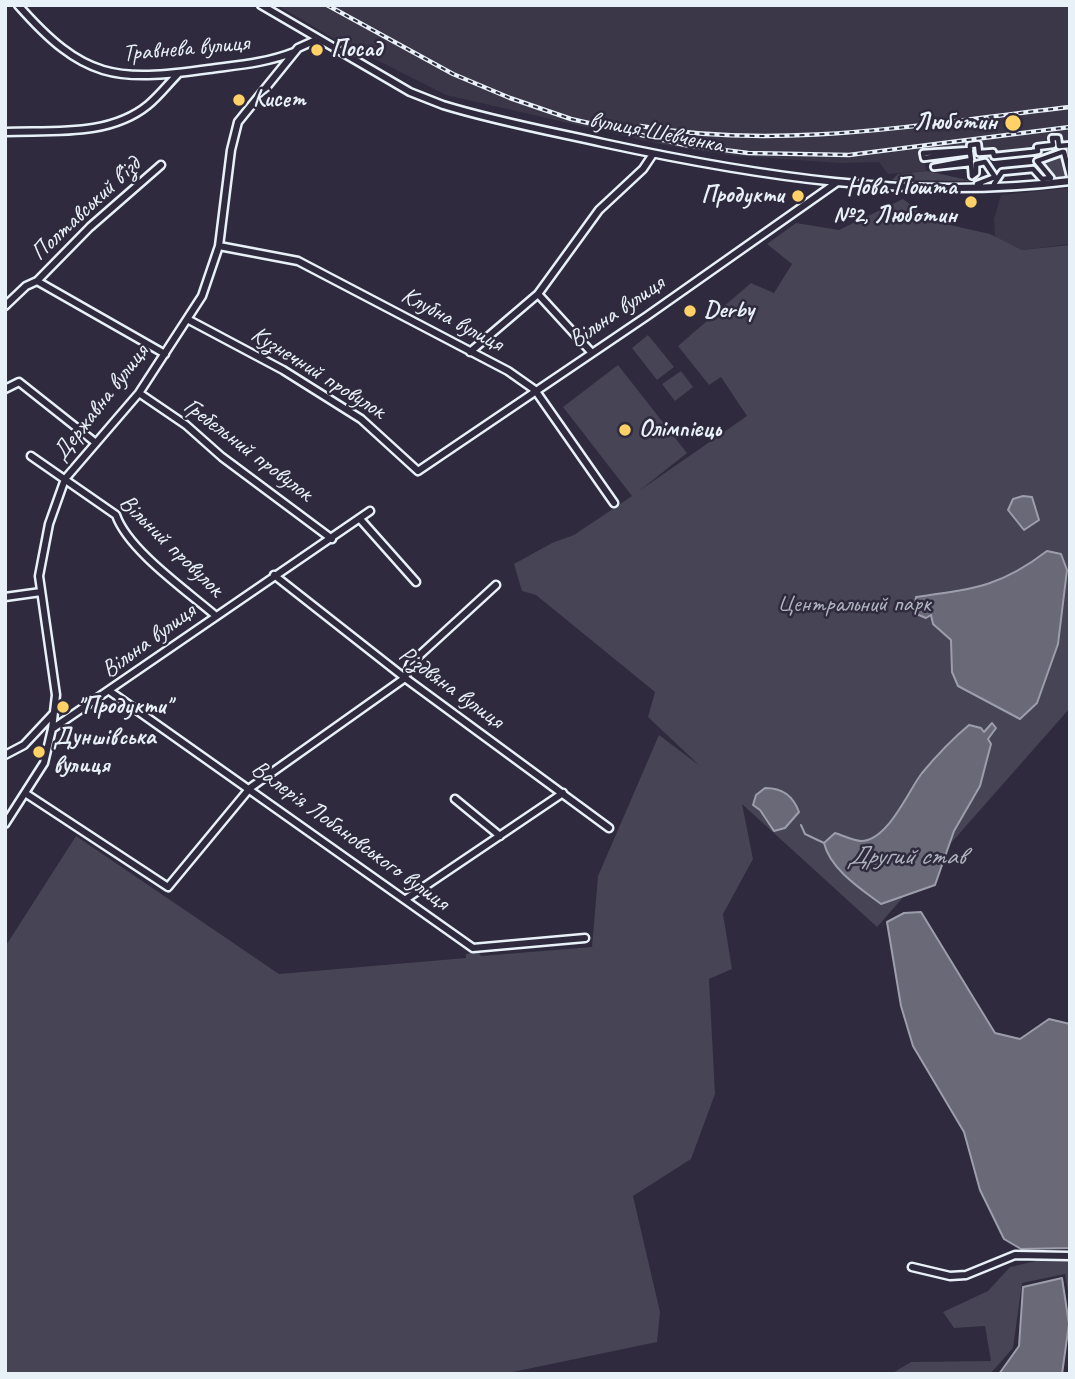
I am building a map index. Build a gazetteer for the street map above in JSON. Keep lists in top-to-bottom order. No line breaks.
{"streets":{"street":["Травнева вулиця","вулиця Шевченка","Полтавський в’їзд","Вільна вулиця","Клубна вулиця","Кузнечний провулок","Державна вулиця","Гребельний провулок","Вільний провулок","Різдвяна вулиця","Валерія Лобановського вулиця"]},"crossings":[["Травнева вулиця","Державна вулиця"],["вулиця Шевченка","Вільна вулиця"],["вулиця Шевченка","Державна вулиця"],["Вільна вулиця","Клубна вулиця"],["Вільна вулиця","Кузнечний провулок"],["Вільна вулиця","Державна вулиця"],["Вільна вулиця","Гребельний провулок"],["Вільна вулиця","Вільний провулок"],["Вільна вулиця","Різдвяна вулиця"],["Вільна вулиця","Валерія Лобановського вулиця"],["Клубна вулиця","Державна вулиця"],["Кузнечний провулок","Державна вулиця"],["Державна вулиця","Гребельний провулок"],["Державна вулиця","Вільний провулок"]],"water":["Другий став"],"parks":["Центральний парк"],"places":["Посад","Кисет","Люботин","Продукти","Нова Пошта №2, Люботин","Derby","Олімпієць","\"Продукти\"","Дуншівська вулиця"]}
